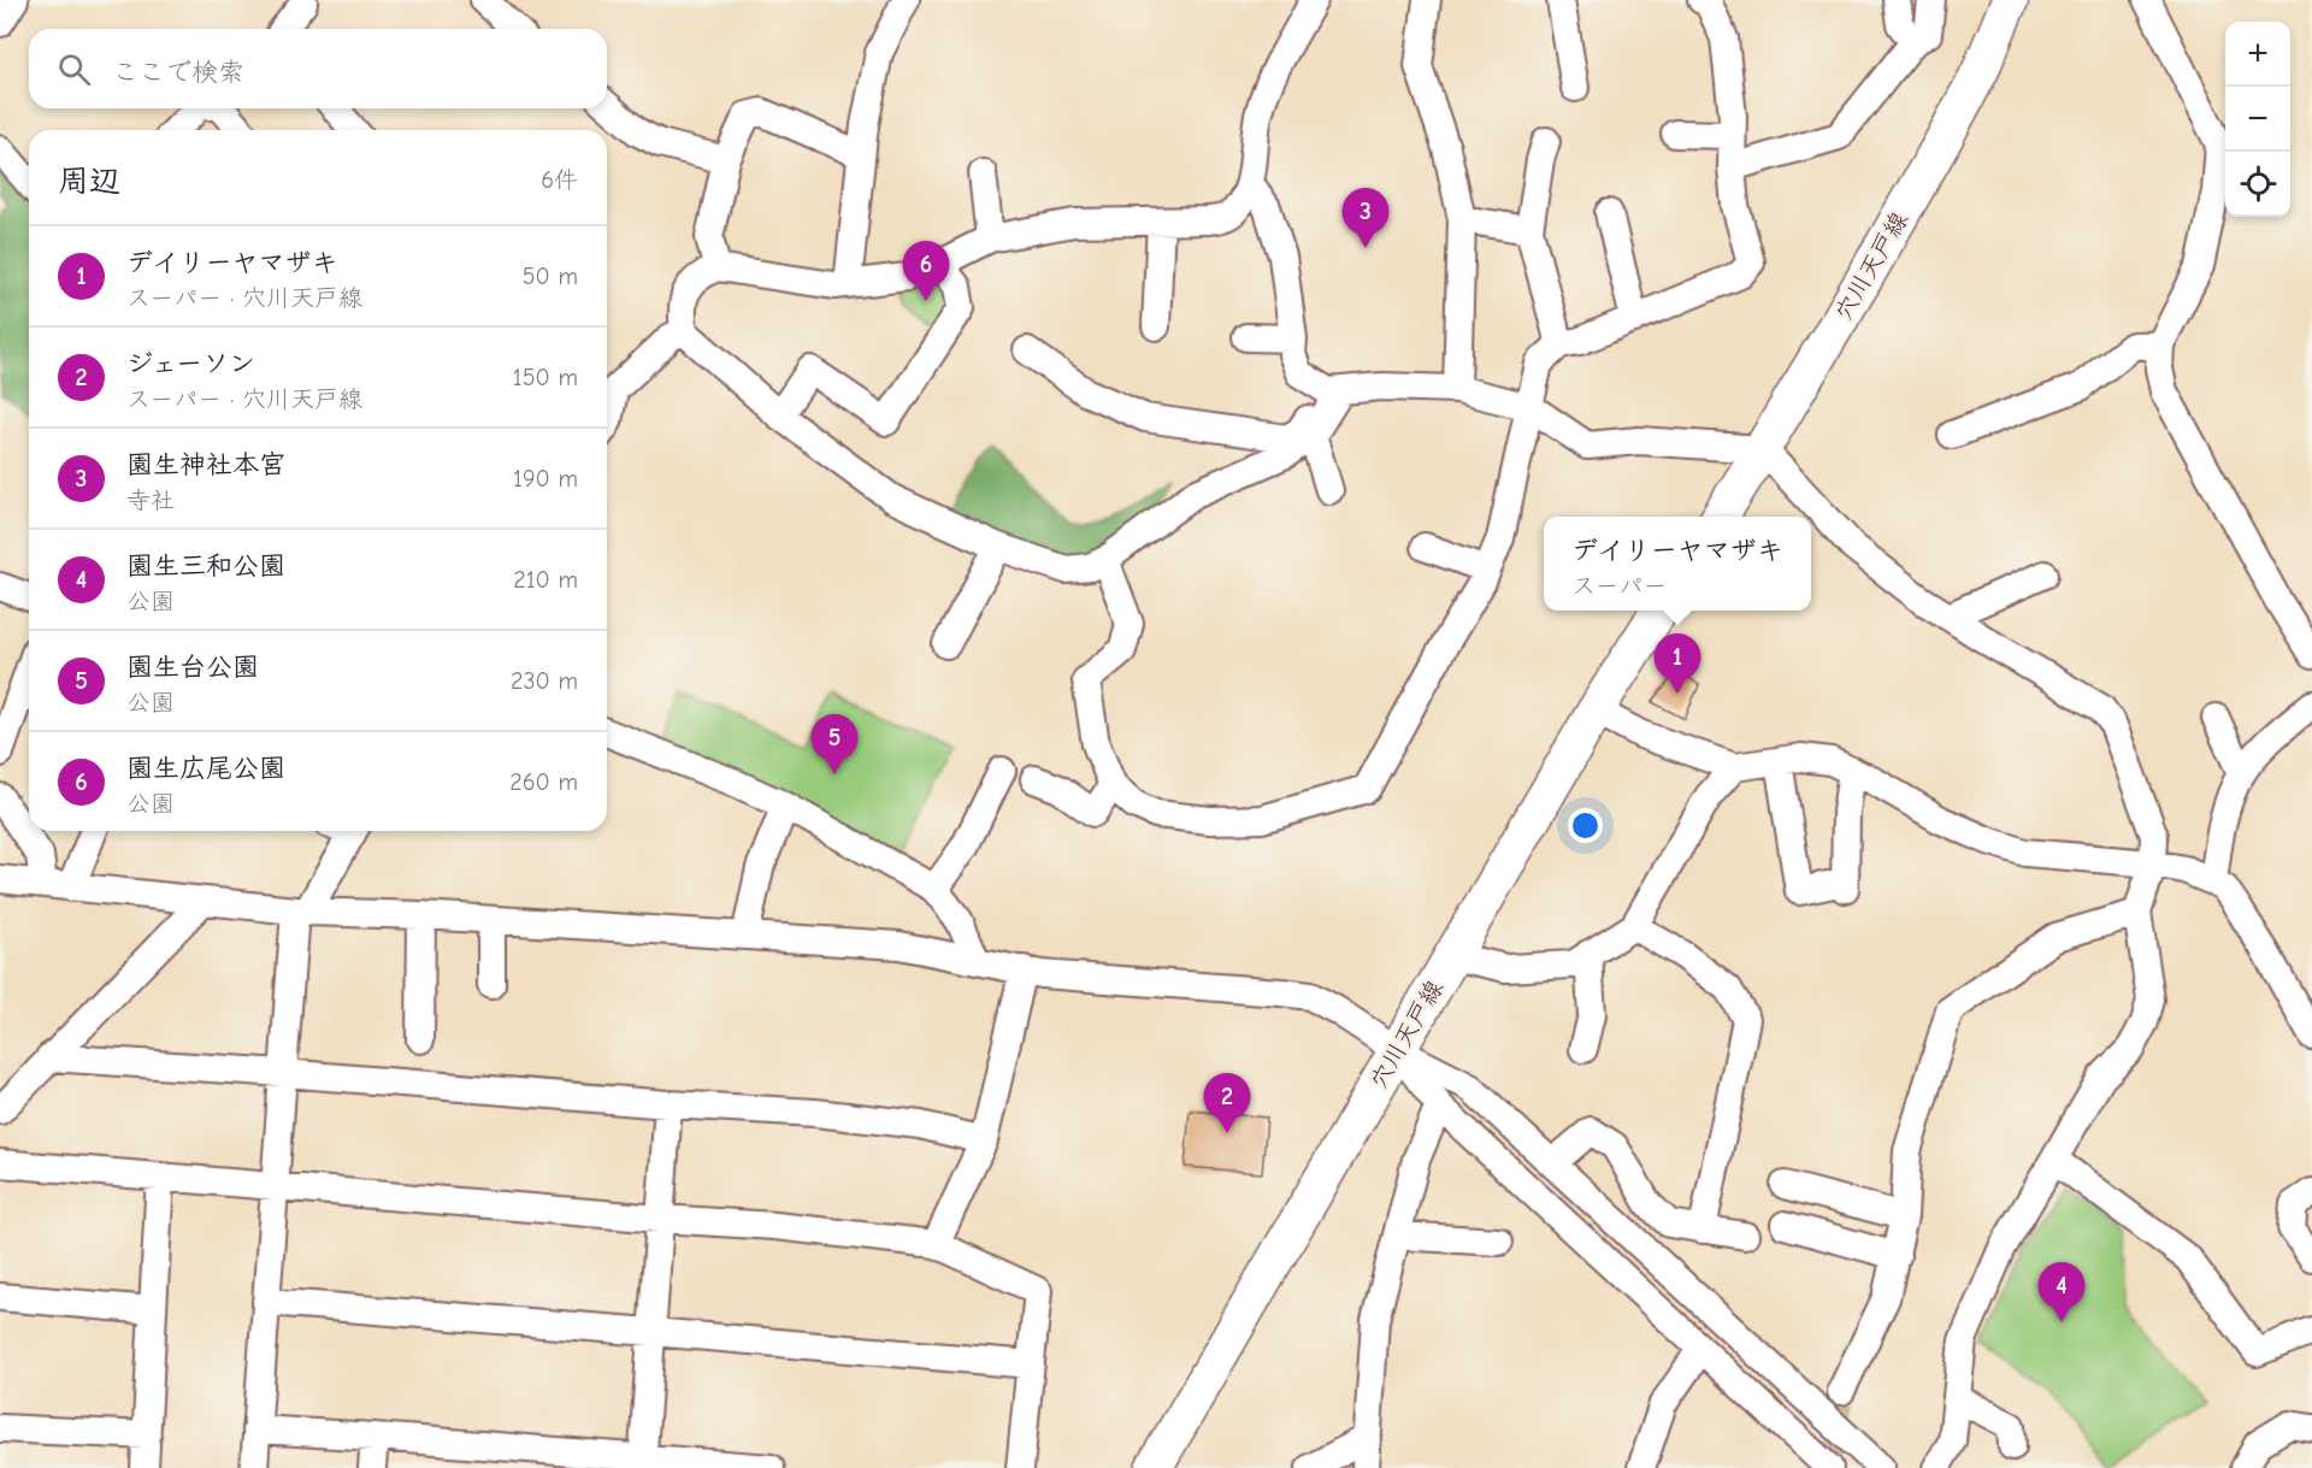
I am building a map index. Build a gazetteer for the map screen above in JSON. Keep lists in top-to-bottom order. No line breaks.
{"streets":{"main road":["穴川天戸線"]},"page":{"map_buttons":["+","−"],"search":"ここで検索","heading":["周辺","6件"],"pins":["3","6","1","5","2","4"],"list":[{"mark":"1","name":"デイリーヤマザキ","note":"スーパー · 穴川天戸線","value":"50 m"},{"mark":"2","name":"ジェーソン","note":"スーパー · 穴川天戸線","value":"150 m"},{"mark":"3","name":"園生神社本宮","note":"寺社","value":"190 m"},{"mark":"4","name":"園生三和公園","note":"公園","value":"210 m"},{"mark":"5","name":"園生台公園","note":"公園","value":"230 m"},{"mark":"6","name":"園生広尾公園","note":"公園","value":"260 m"}],"popup":["デイリーヤマザキ","スーパー"]}}
